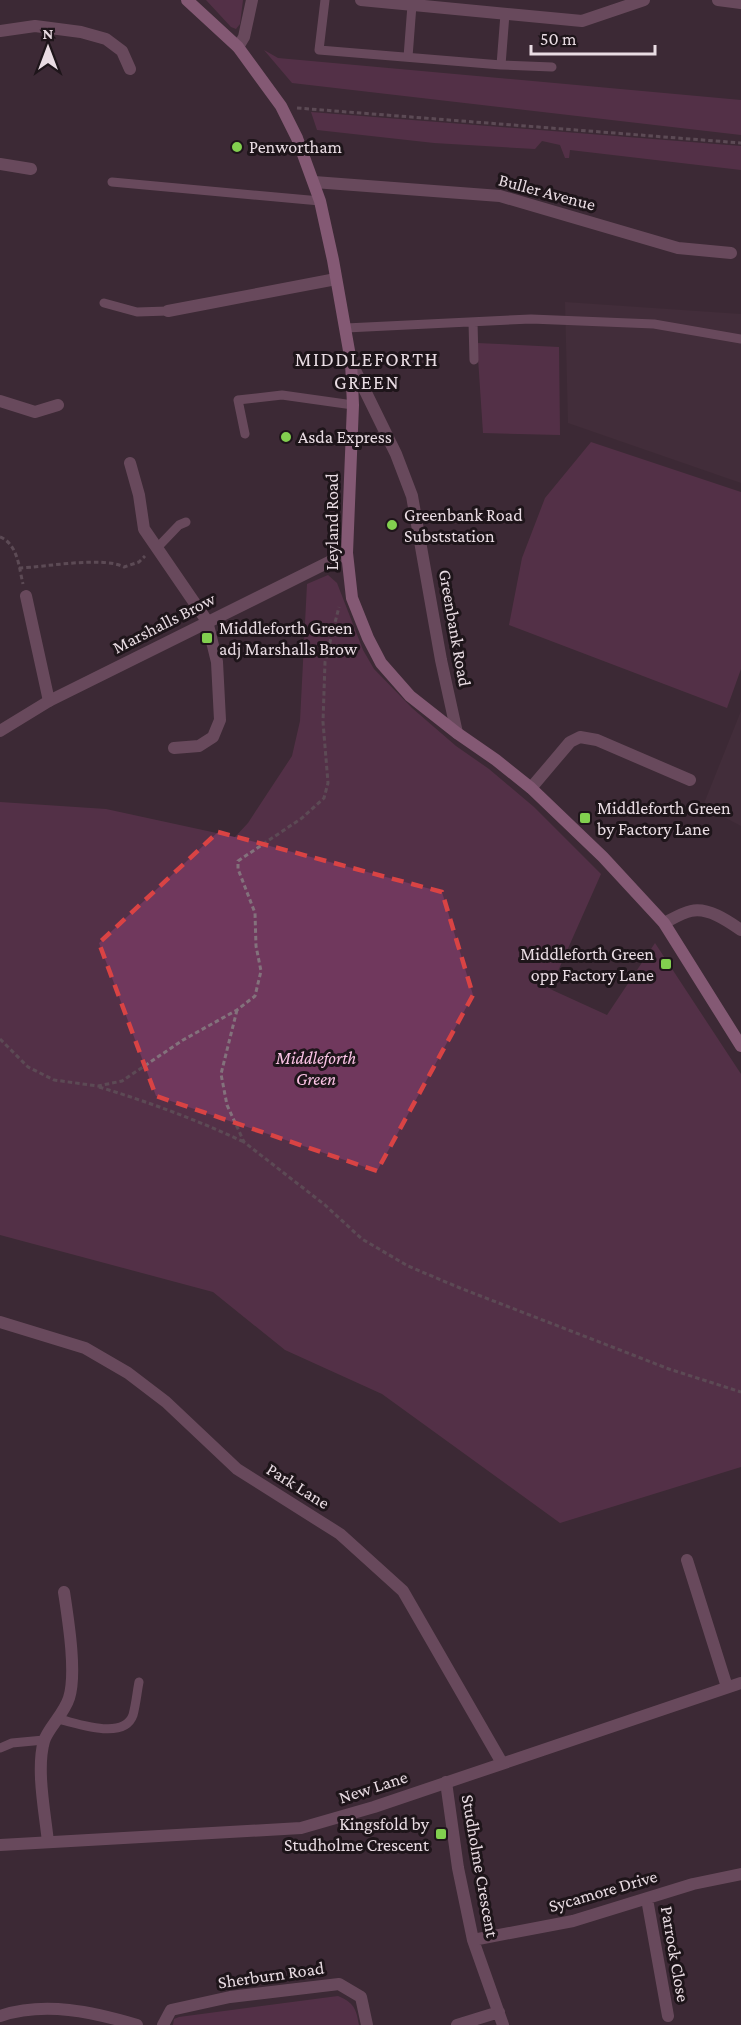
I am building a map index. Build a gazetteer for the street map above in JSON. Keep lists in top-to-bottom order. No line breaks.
{"streets":{"main road":["Leyland Road"],"street":["Buller Avenue","Marshalls Brow","Greenbank Road","Park Lane","New Lane","Studholme Crescent","Sycamore Drive","Parrock Close","Sherburn Road"]},"crossings":[["Buller Avenue","Leyland Road"],["Leyland Road","Marshalls Brow"],["Leyland Road","Greenbank Road"],["Park Lane","New Lane"],["New Lane","Studholme Crescent"],["Studholme Crescent","Sycamore Drive"],["Sycamore Drive","Parrock Close"]],"districts":["MIDDLEFORTH GREEN"],"parks":["Middleforth Green"],"places":{"other":["Penwortham","Asda Express","Greenbank Road Subststation"],"transit":["Middleforth Green adj Marshalls Brow","Middleforth Green by Factory Lane","Middleforth Green opp Factory Lane","Kingsfold by Studholme Crescent"]},"scale_bar":"50 m","north":"top"}
